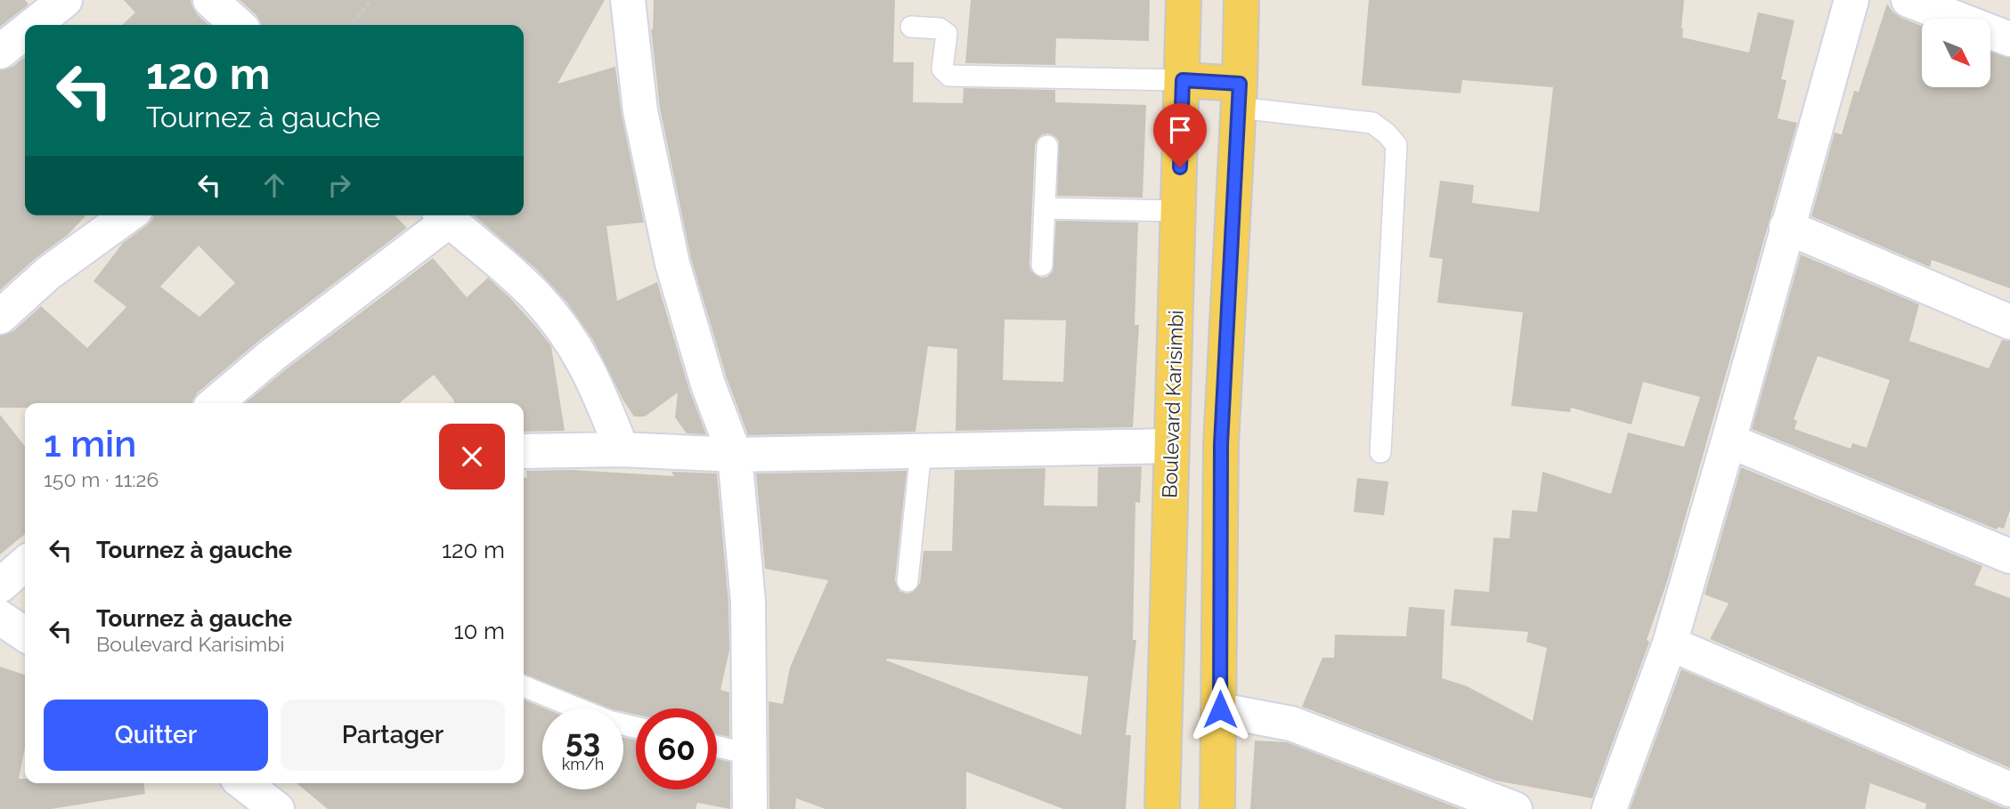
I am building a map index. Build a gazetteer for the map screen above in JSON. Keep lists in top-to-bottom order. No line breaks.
{"streets":{"main road":["Boulevard Karisimbi"]},"north":"bottom right","page":{"turn":["120 m","Tournez à gauche"],"heading":["1 min","150 m · 11:26"],"list":[{"name":"Tournez à gauche","value":"120 m"},{"name":"Tournez à gauche","note":"Boulevard Karisimbi","value":"10 m"}],"buttons":["Quitter","Partager"],"speed":"53 km/h","limit":"60"}}
